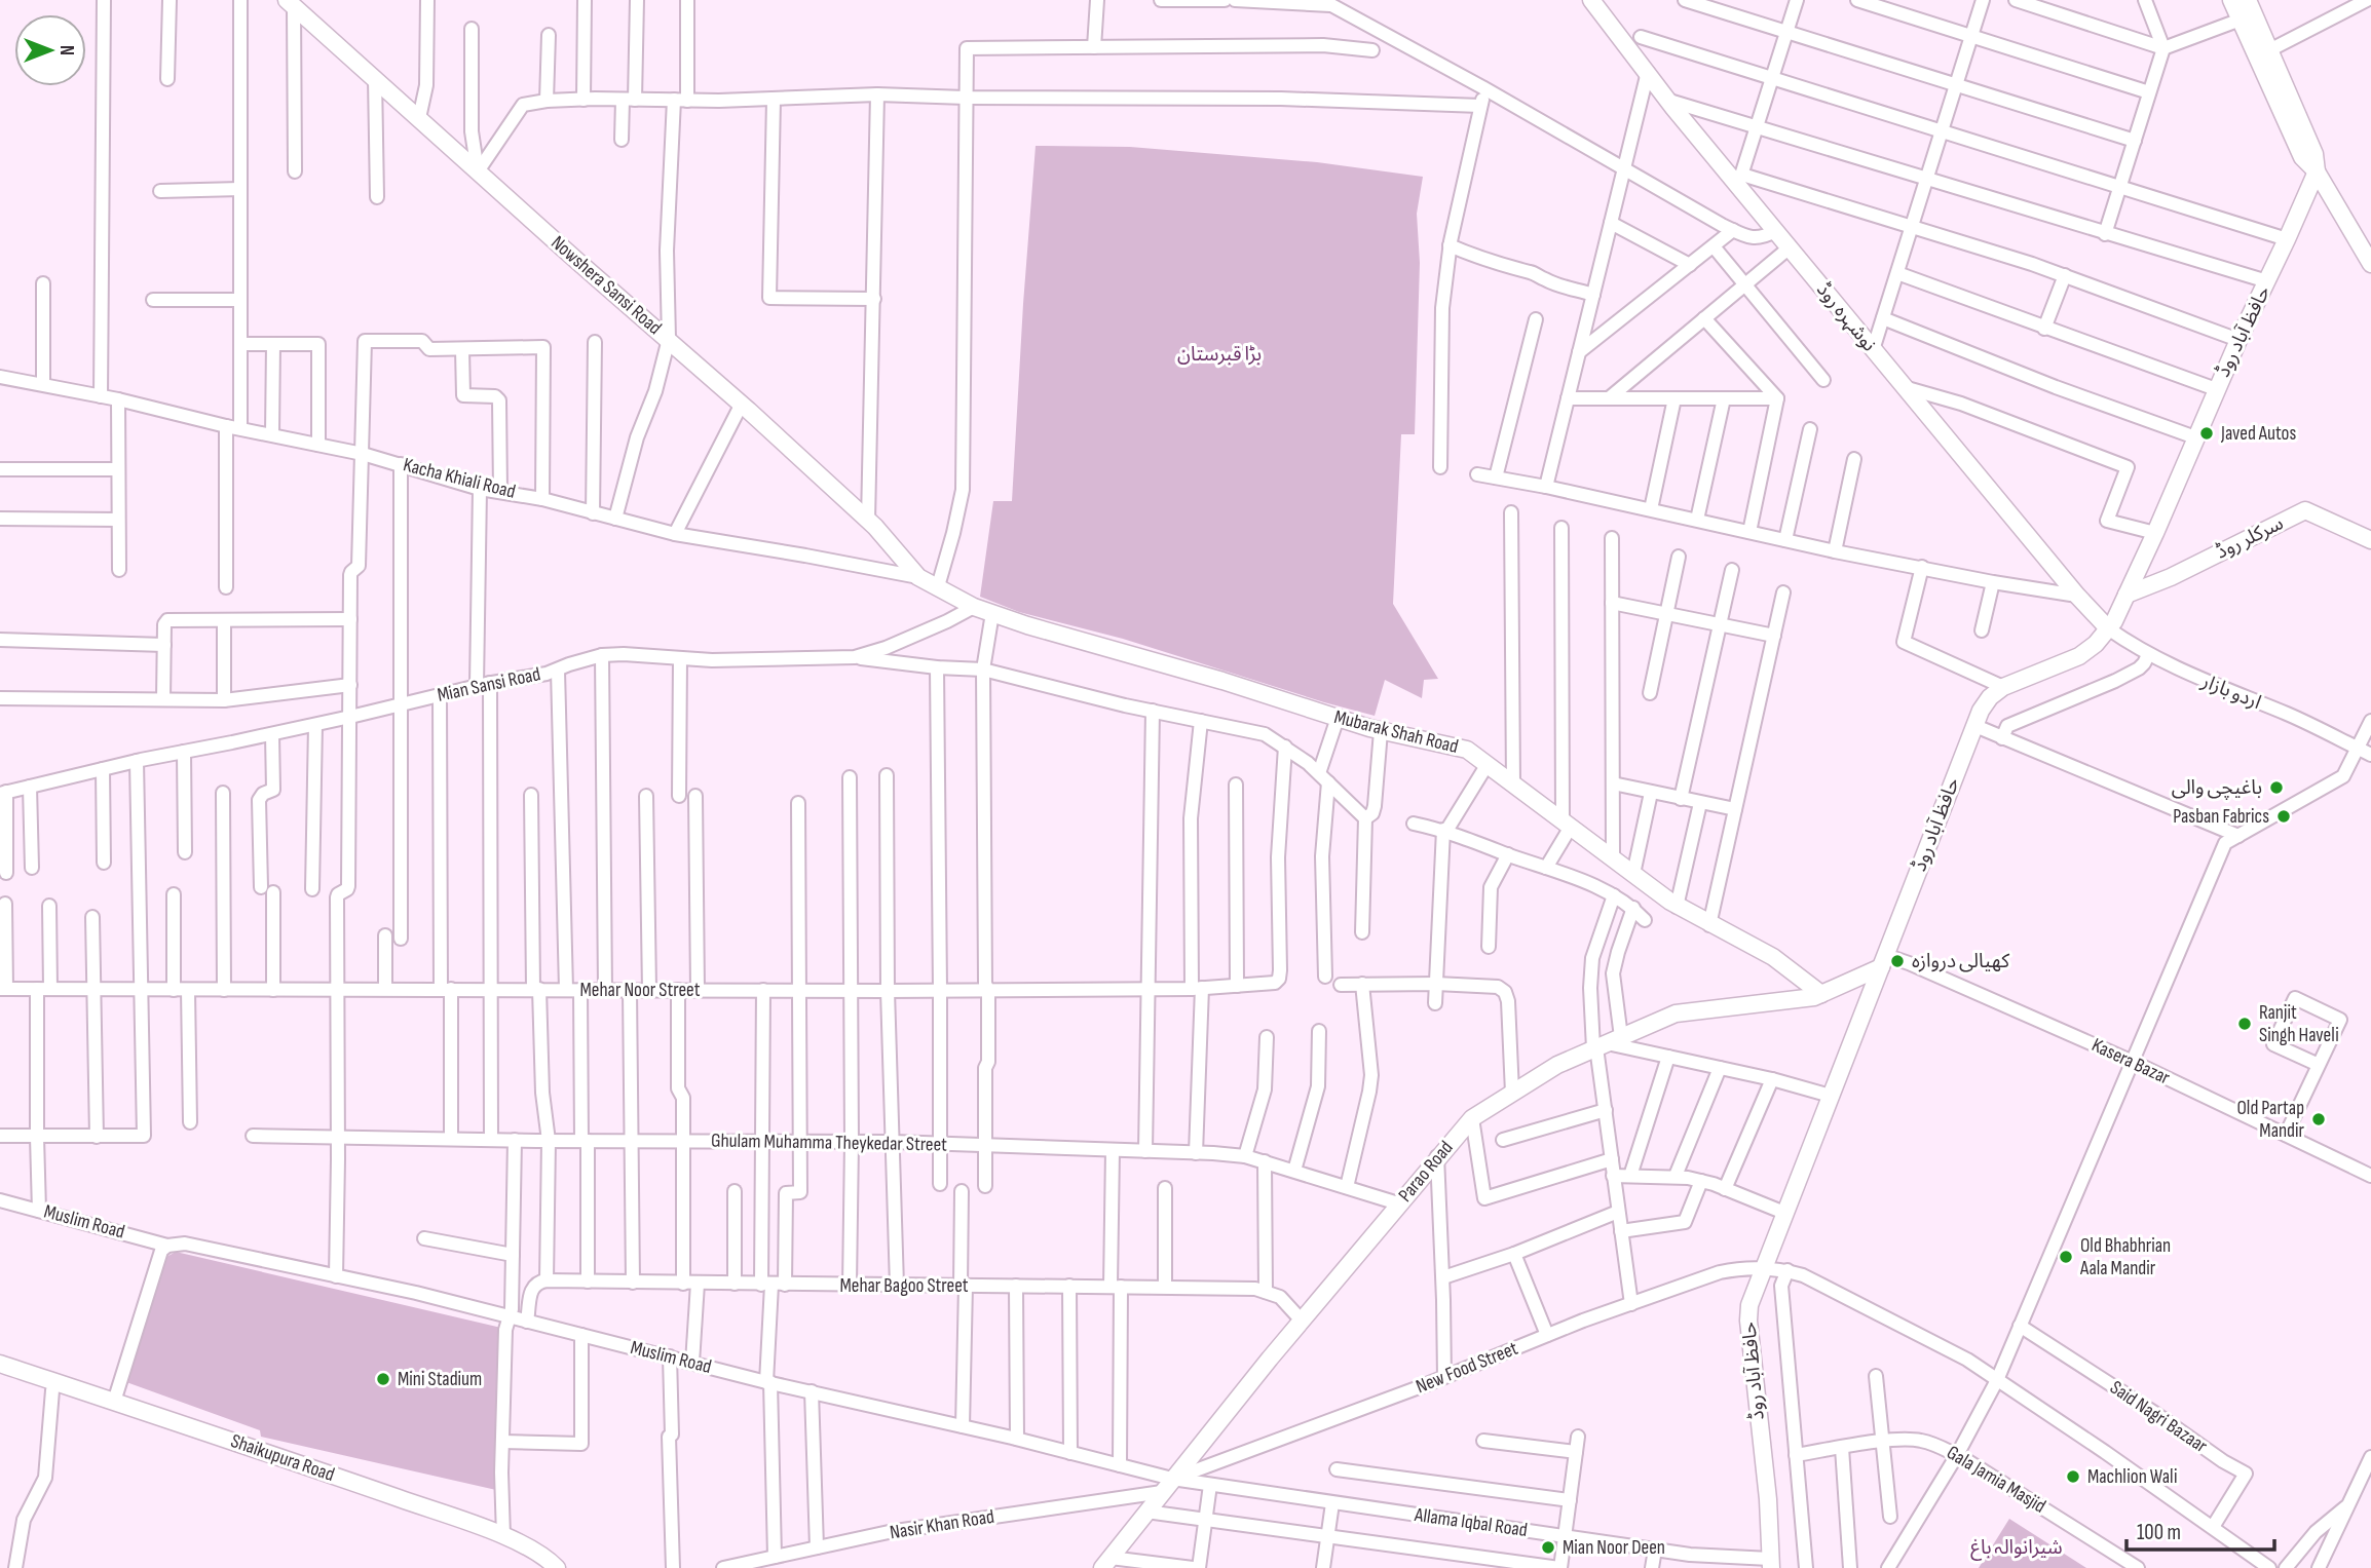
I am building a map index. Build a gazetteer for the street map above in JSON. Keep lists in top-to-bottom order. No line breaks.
{"streets":{"main road":["Nowshera Sansi Road","نوشہرہ روڈ","حافظ آباد روڈ","سرکلر روڈ","Mubarak Shah Road","Parao Road","Shaikupura Road"],"street":["Kacha Khiali Road","Mian Sansi Road","اردو بازار","Mehar Noor Street","Kasera Bazar","Ghulam Muhamma Theykedar Street","Muslim Road","Mehar Bagoo Street","New Food Street","Said Nagri Bazaar","Gala Jamia Masjid","Allama Iqbal Road","Nasir Khan Road"]},"crossings":[["Nowshera Sansi Road","Kacha Khiali Road"],["Nowshera Sansi Road","Mubarak Shah Road"],["نوشہرہ روڈ","حافظ آباد روڈ"],["نوشہرہ روڈ","اردو بازار"],["حافظ آباد روڈ","سرکلر روڈ"],["حافظ آباد روڈ","اردو بازار"],["حافظ آباد روڈ","Kasera Bazar"],["حافظ آباد روڈ","Parao Road"],["حافظ آباد روڈ","New Food Street"],["حافظ آباد روڈ","Allama Iqbal Road"],["Kacha Khiali Road","Mubarak Shah Road"],["Mian Sansi Road","Mubarak Shah Road"],["Mubarak Shah Road","Parao Road"],["Kasera Bazar","Parao Road"],["Ghulam Muhamma Theykedar Street","Parao Road"],["Parao Road","Muslim Road"],["Parao Road","Mehar Bagoo Street"],["Parao Road","New Food Street"],["Parao Road","Allama Iqbal Road"],["Parao Road","Nasir Khan Road"],["Muslim Road","New Food Street"],["Muslim Road","Allama Iqbal Road"],["Muslim Road","Nasir Khan Road"],["New Food Street","Said Nagri Bazaar"],["New Food Street","Allama Iqbal Road"],["New Food Street","Nasir Khan Road"],["Allama Iqbal Road","Nasir Khan Road"]],"parks":["بڑا قبرستان","شیرانوالہ باغ"],"places":["Javed Autos","باغیچی والی","Pasban Fabrics","کھیالی دروازہ","Ranjit Singh Haveli","Old Partap Mandir","Old Bhabhrian Aala Mandir","Mini Stadium","Machlion Wali","Mian Noor Deen"],"scale_bar":"100 m","north":"right"}
